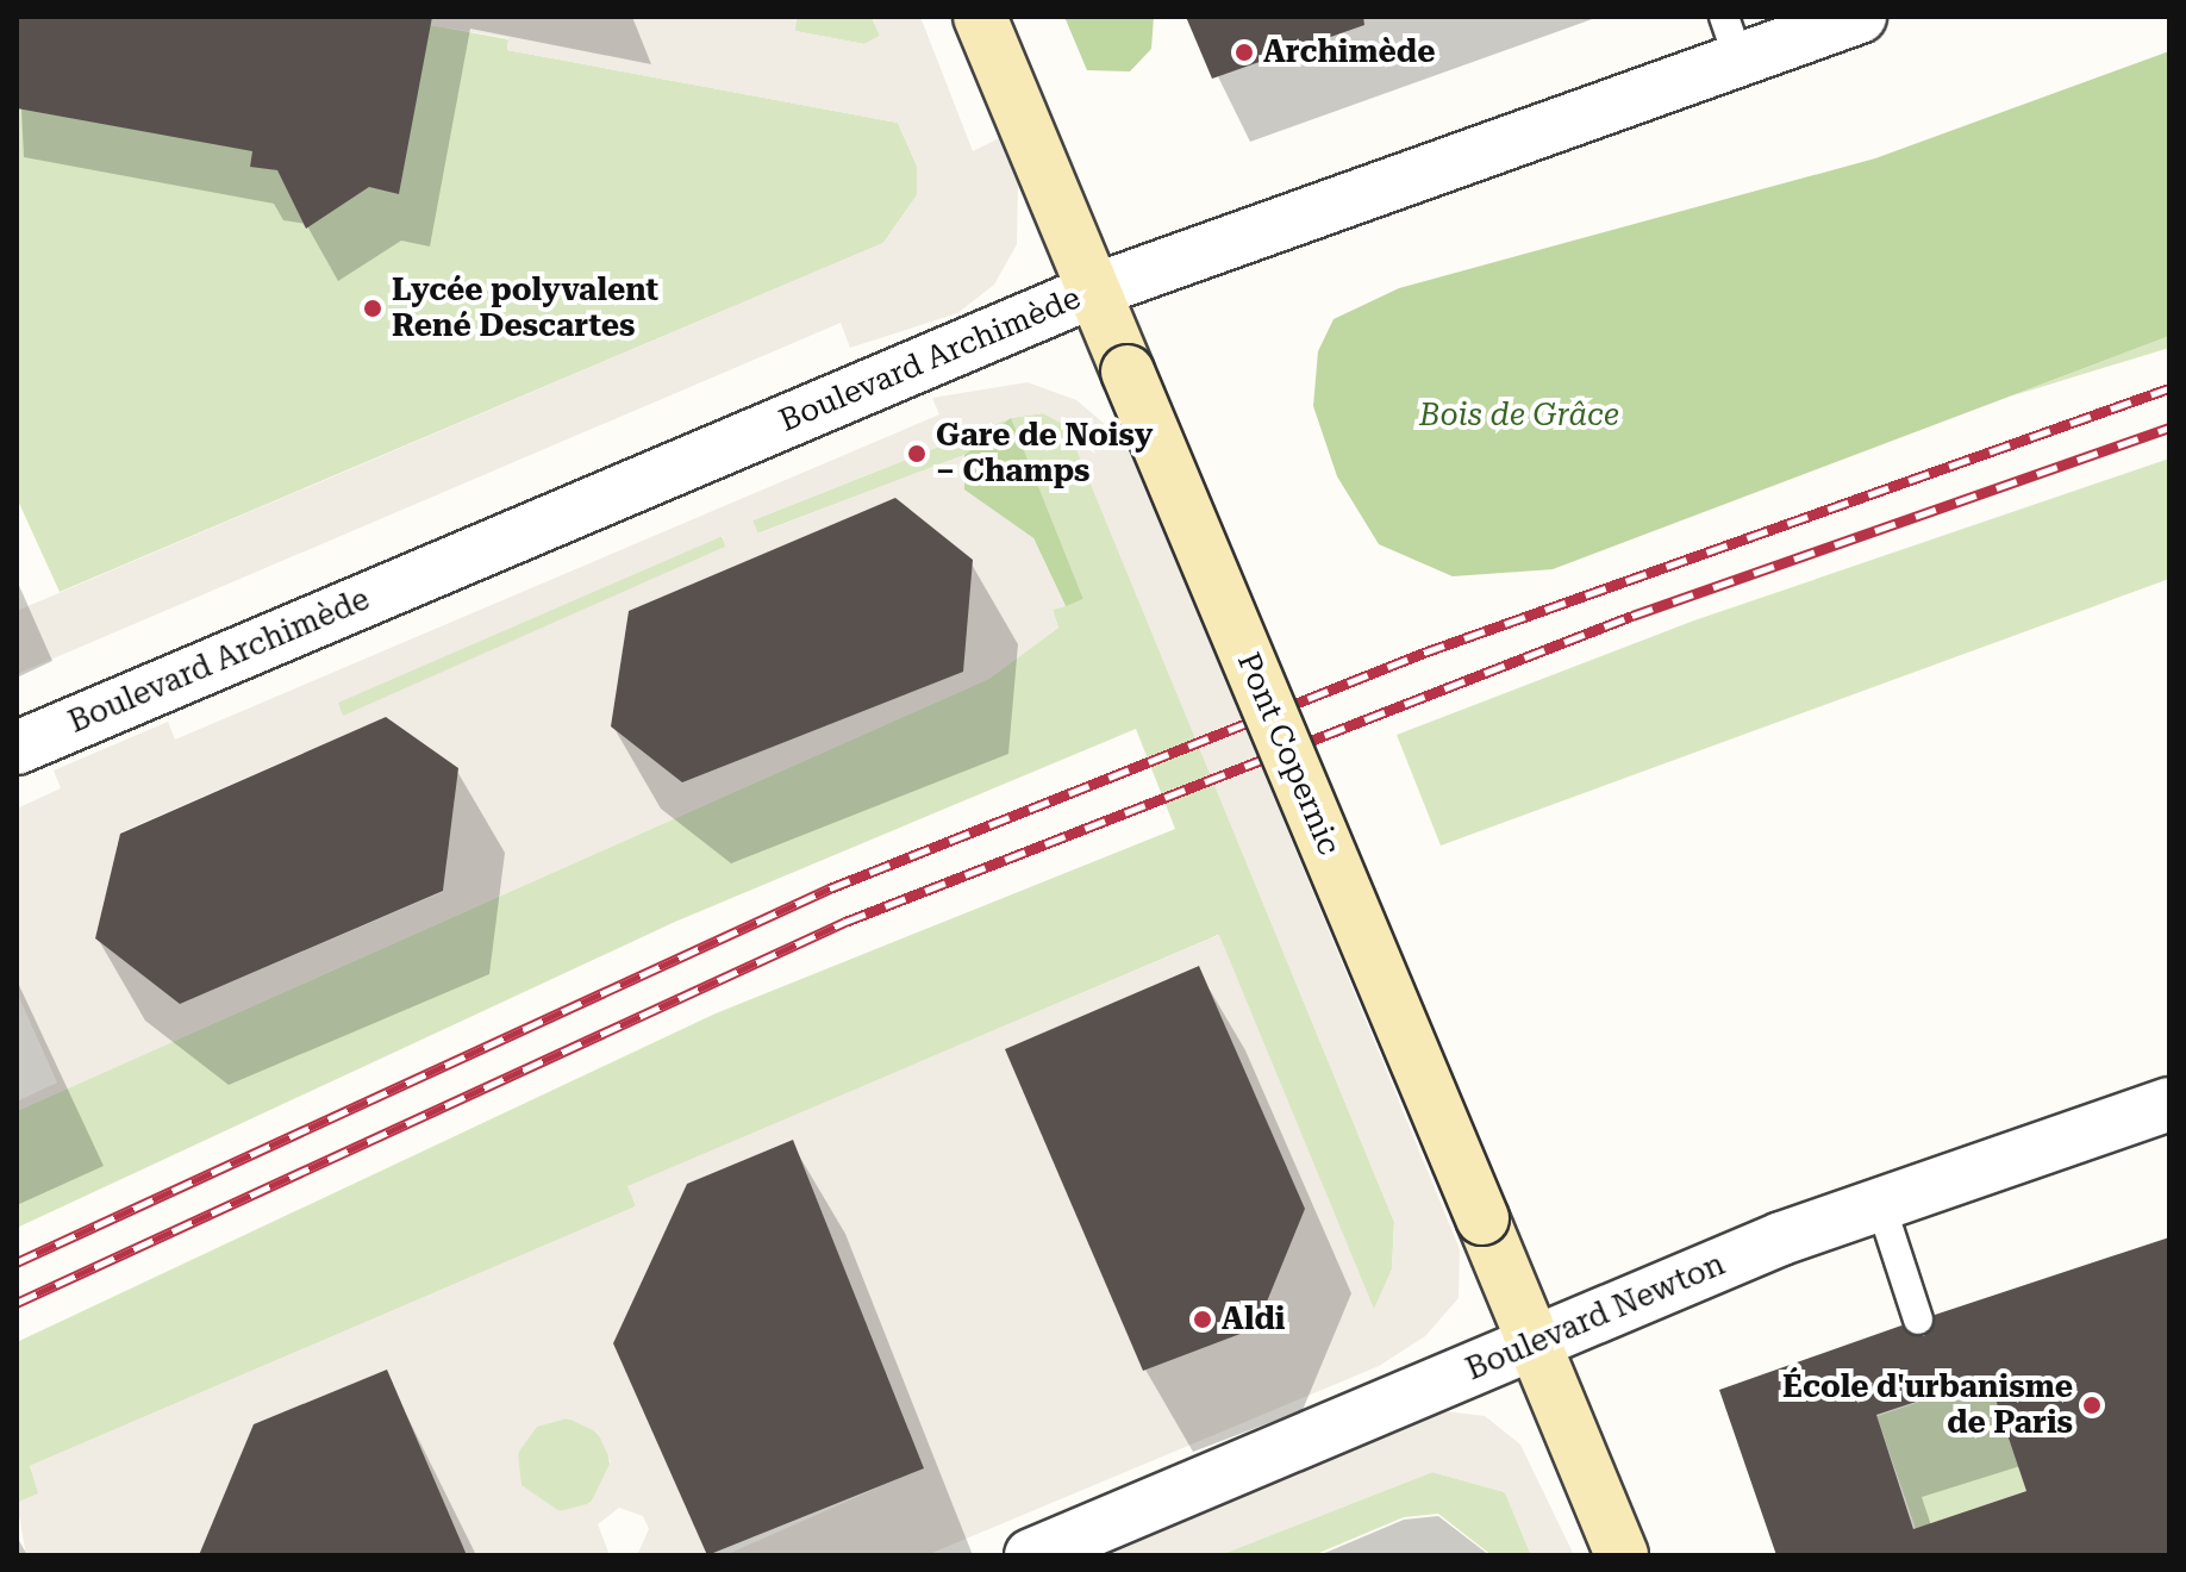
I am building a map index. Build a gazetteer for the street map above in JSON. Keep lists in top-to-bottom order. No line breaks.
{"streets":{"street":["Boulevard Archimède","Pont Copernic","Boulevard Newton"]},"crossings":[["Boulevard Archimède","Pont Copernic"],["Pont Copernic","Boulevard Newton"]],"parks":["Bois de Grâce"],"places":["Archimède","Lycée polyvalent René Descartes","Gare de Noisy – Champs","Aldi","École d'urbanisme de Paris"]}
